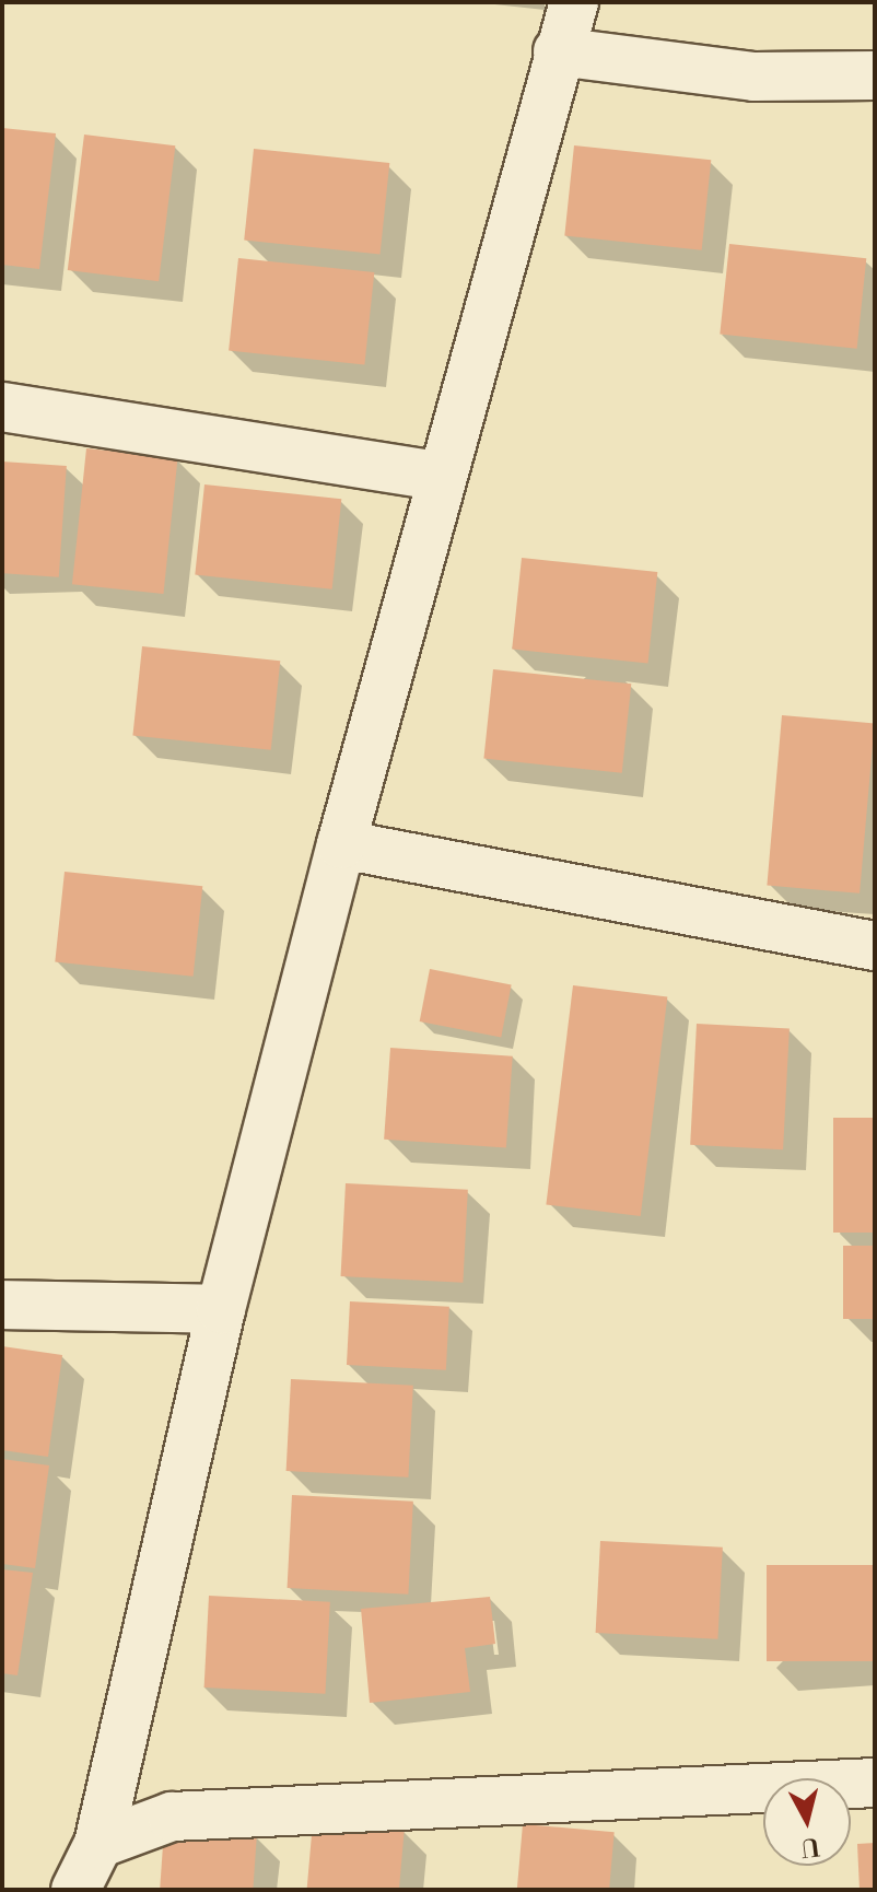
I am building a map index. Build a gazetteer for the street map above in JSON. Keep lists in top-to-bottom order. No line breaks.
{"north":"bottom"}
